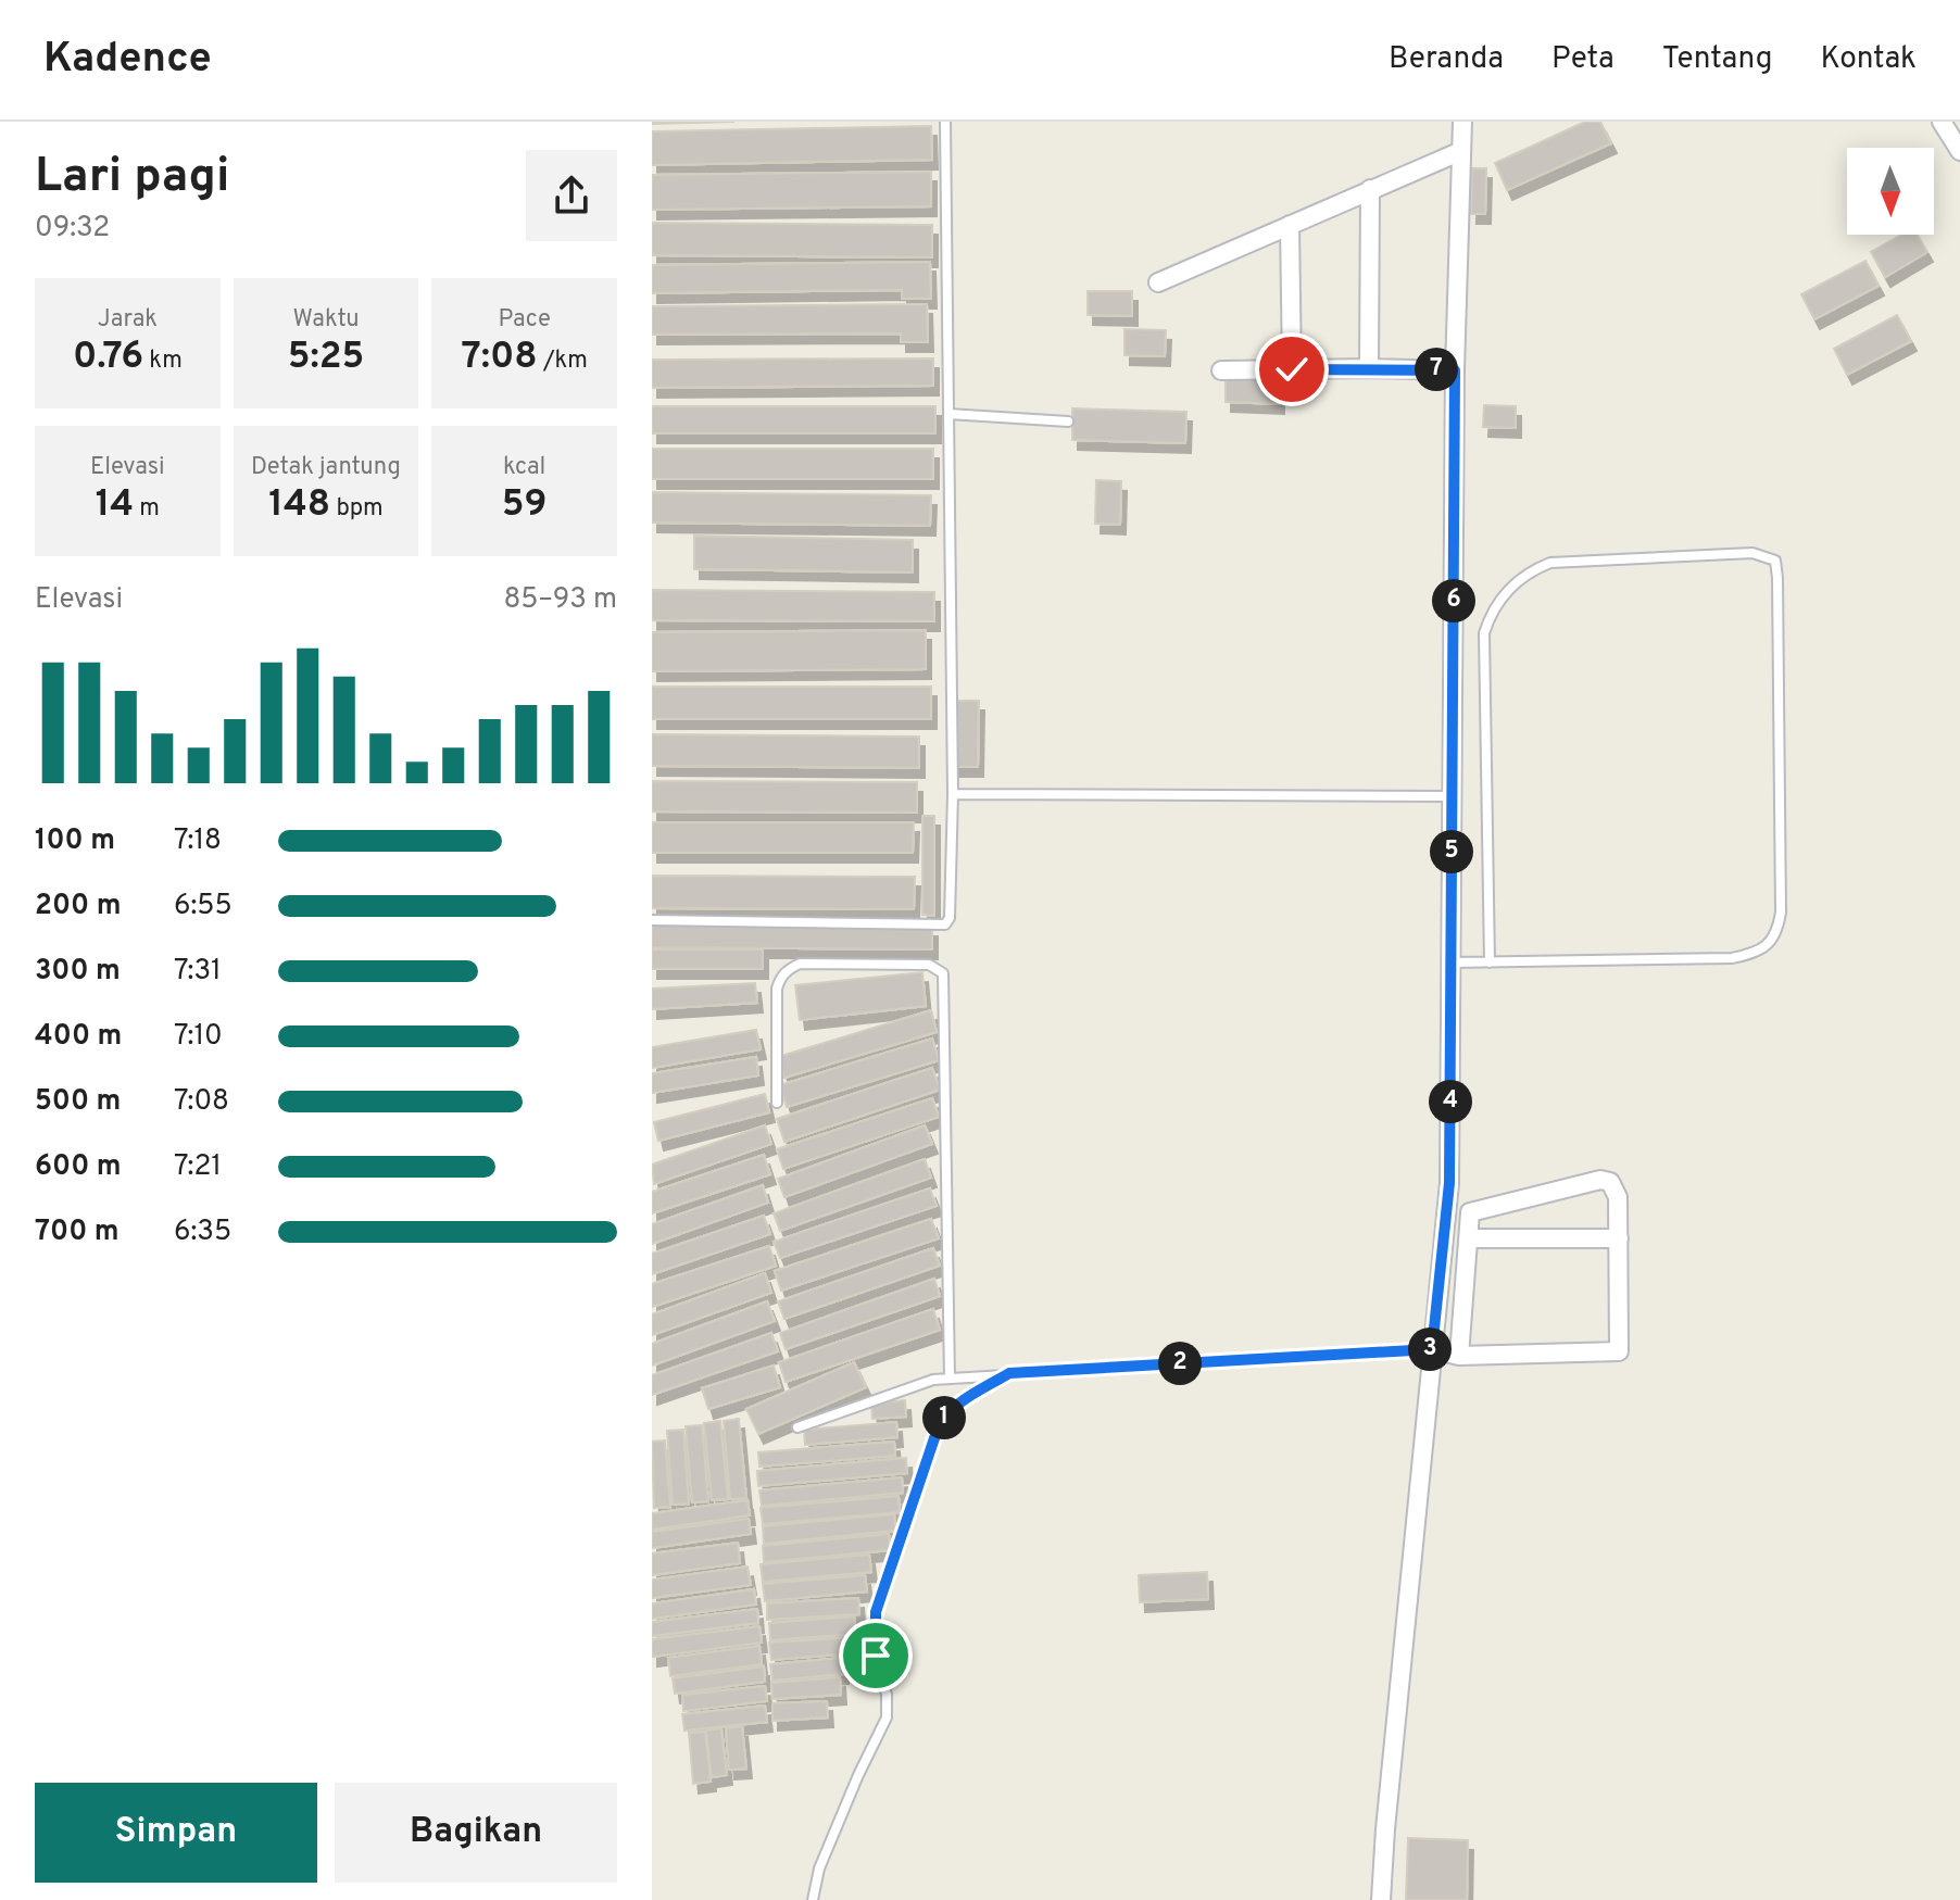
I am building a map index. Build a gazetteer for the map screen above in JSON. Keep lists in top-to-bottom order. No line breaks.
{"north":"bottom","page":{"header":"Kadence","nav":["Beranda","Peta","Tentang","Kontak"],"heading":["Lari pagi","09:32"],"stats":[["Jarak","0.76 km"],["Waktu","5:25"],["Pace","7:08 /km"],["Elevasi","14 m"],["Detak jantung","148 bpm"],["kcal","59"]],"pins":["7","6","5","4","3","2","1"],"chart":["Elevasi","85–93 m"],"list":[{"name":"100 m","note":"7:18"},{"name":"200 m","note":"6:55"},{"name":"300 m","note":"7:31"},{"name":"400 m","note":"7:10"},{"name":"500 m","note":"7:08"},{"name":"600 m","note":"7:21"},{"name":"700 m","note":"6:35"}],"buttons":["Simpan","Bagikan"]}}
